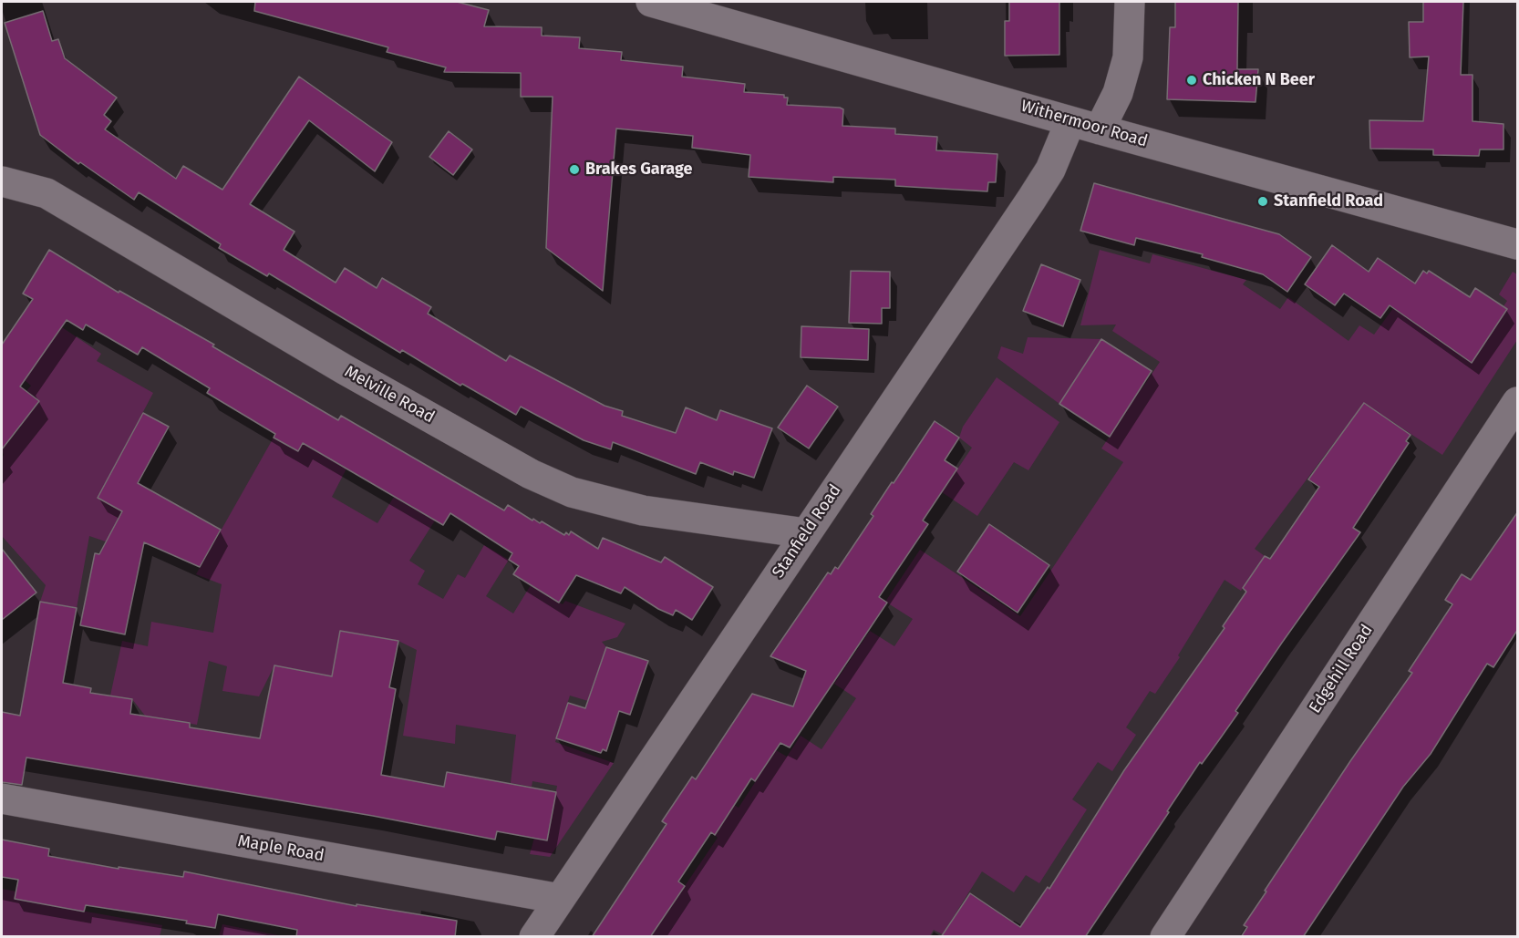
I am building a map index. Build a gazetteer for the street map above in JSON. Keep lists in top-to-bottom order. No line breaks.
{"streets":{"street":["Withermoor Road","Melville Road","Stanfield Road","Edgehill Road","Maple Road"]},"crossings":[["Withermoor Road","Stanfield Road"],["Melville Road","Stanfield Road"],["Stanfield Road","Maple Road"]],"places":["Chicken N Beer","Brakes Garage","Stanfield Road"]}
